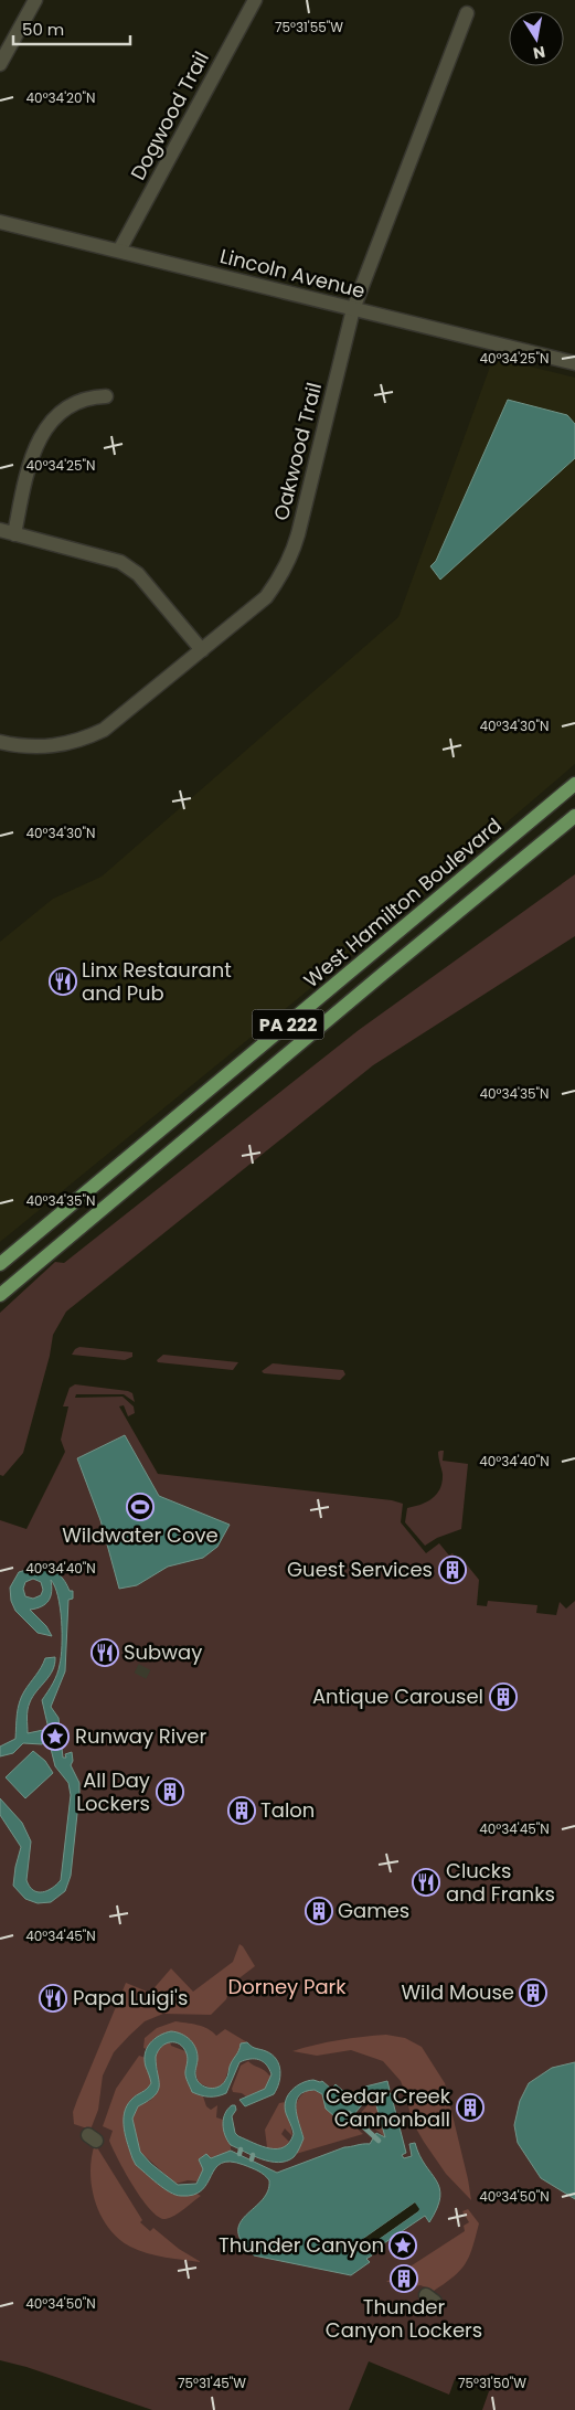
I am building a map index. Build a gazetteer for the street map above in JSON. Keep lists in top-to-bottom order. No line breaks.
{"streets":{"main road":["West Hamilton Boulevard","PA 222"],"street":["Dogwood Trail","Lincoln Avenue","Oakwood Trail"]},"crossings":[["Dogwood Trail","Lincoln Avenue"],["Lincoln Avenue","Oakwood Trail"]],"parks":["Dorney Park"],"places":{"restaurant":["Linx Restaurant and Pub","Subway","Clucks and Franks","Papa Luigi's"],"sports":["Wildwater Cove"],"building":["Guest Services","Antique Carousel","All Day Lockers","Talon","Games","Wild Mouse","Cedar Creek Cannonball","Thunder Canyon Lockers"],"place":["Runway River","Thunder Canyon"]},"scale_bar":"50 m","north":"bottom","coordinates":["75°31'55\"W","40°34'20\"N","40°34'25\"N","40°34'30\"N","40°34'35\"N","40°34'40\"N","40°34'45\"N","40°34'50\"N","75°31'45\"W","75°31'50\"W"]}
